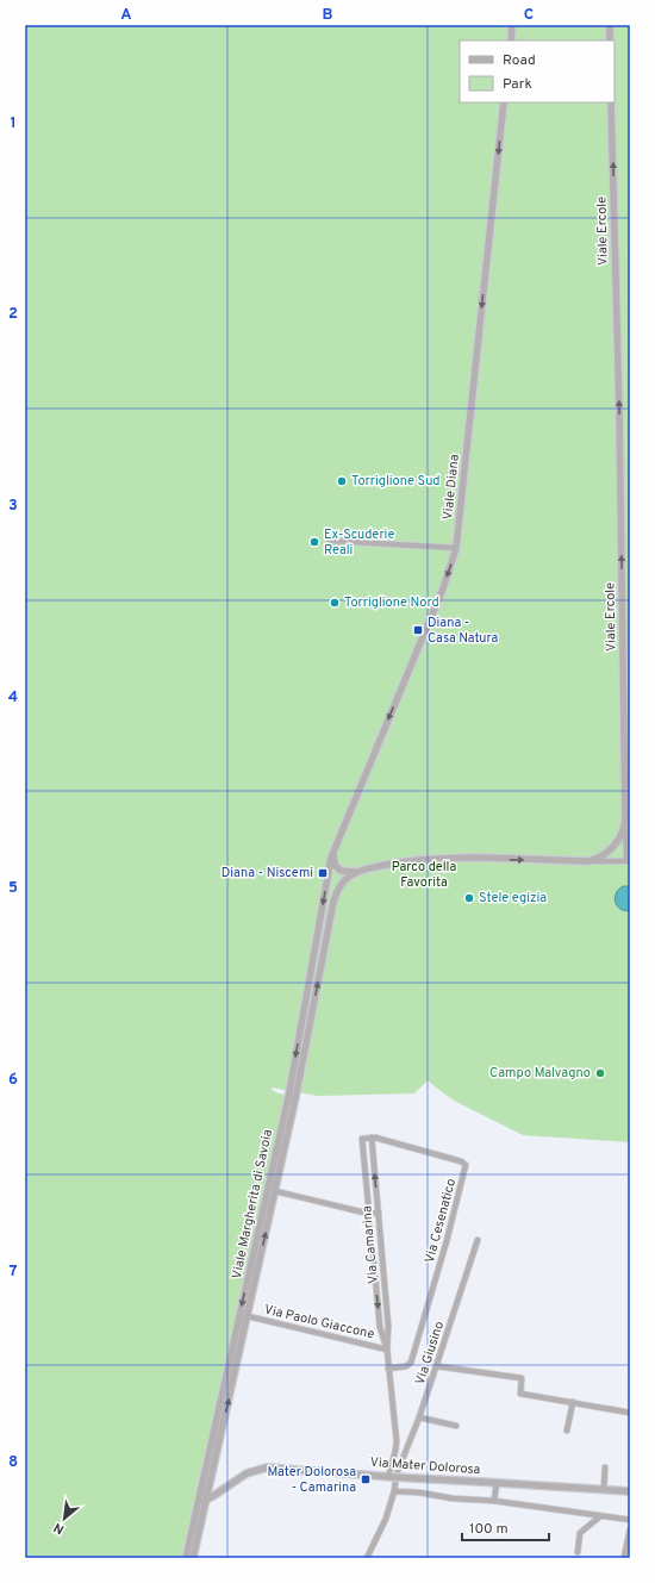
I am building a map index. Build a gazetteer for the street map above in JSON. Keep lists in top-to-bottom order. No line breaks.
{"streets":{"street":["Viale Ercole","Viale Diana","Viale Margherita di Savoia","Via Cesenatico","Via Camarina","Via Paolo Giaccone","Via Giusino","Via Mater Dolorosa"]},"crossings":[["Viale Ercole","Viale Margherita di Savoia"],["Viale Diana","Viale Margherita di Savoia"],["Viale Margherita di Savoia","Via Paolo Giaccone"],["Viale Margherita di Savoia","Via Mater Dolorosa"],["Via Cesenatico","Via Camarina"],["Via Camarina","Via Paolo Giaccone"],["Via Camarina","Via Mater Dolorosa"]],"one_way":["Viale Ercole","Viale Diana"],"parks":["Parco della Favorita"],"places":{"other":["Torriglione Sud","Ex-Scuderie Reali","Torriglione Nord","Stele egizia","Campo Malvagno"],"transit":["Diana - Casa Natura","Diana - Niscemi","Mater Dolorosa - Camarina"]},"legend":["Road","Park"],"scale_bar":"100 m","north":"bottom left","grid":{"columns":["A","B","C"],"rows":["1","2","3","4","5","6","7","8"]}}
